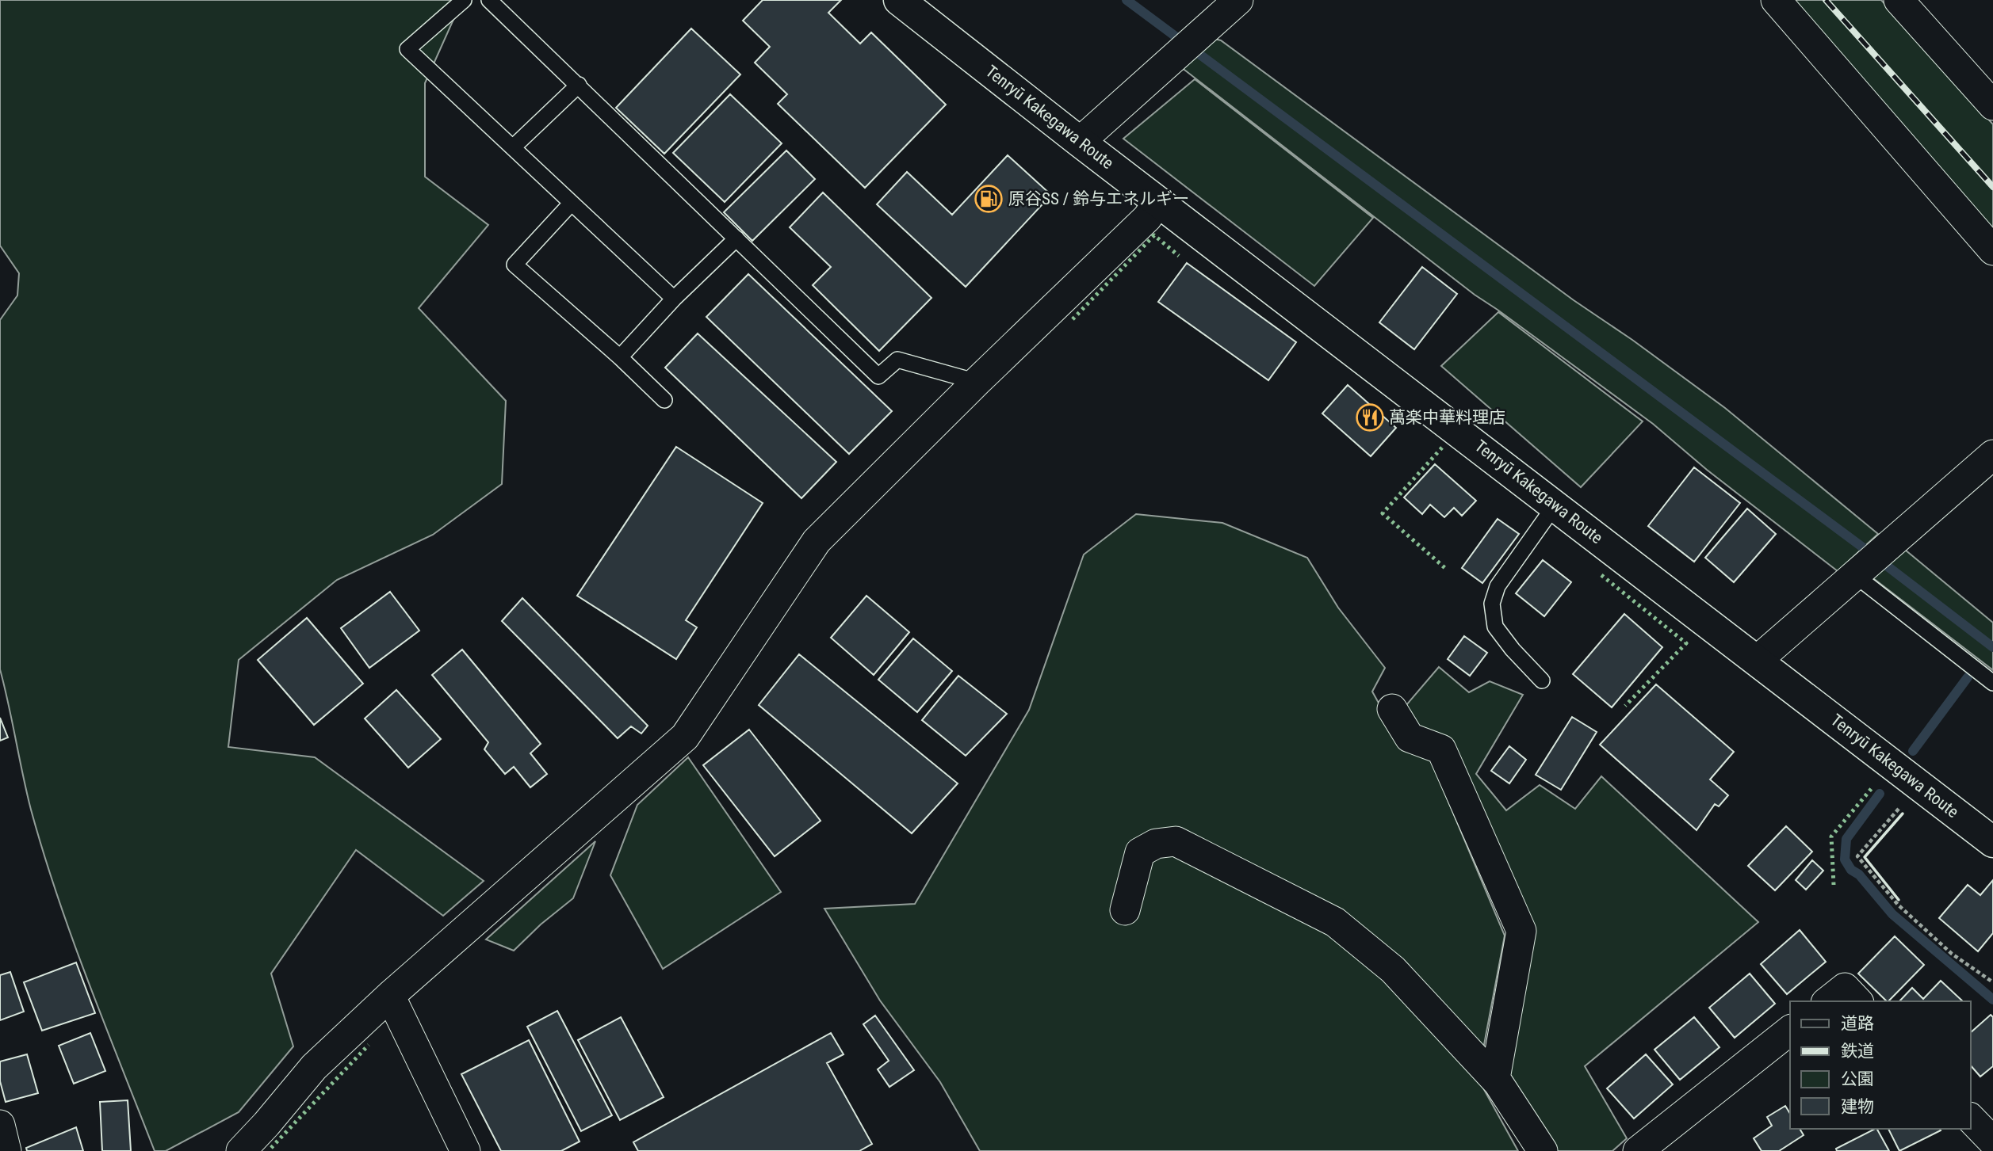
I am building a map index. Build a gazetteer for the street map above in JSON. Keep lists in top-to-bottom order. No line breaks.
{"streets":{"main road":["Tenryū Kakegawa Route"]},"places":{"fuel station":["原谷SS / 鈴与エネルギー"],"restaurant":["萬楽中華料理店"]},"legend":["道路","鉄道","公園","建物"]}
